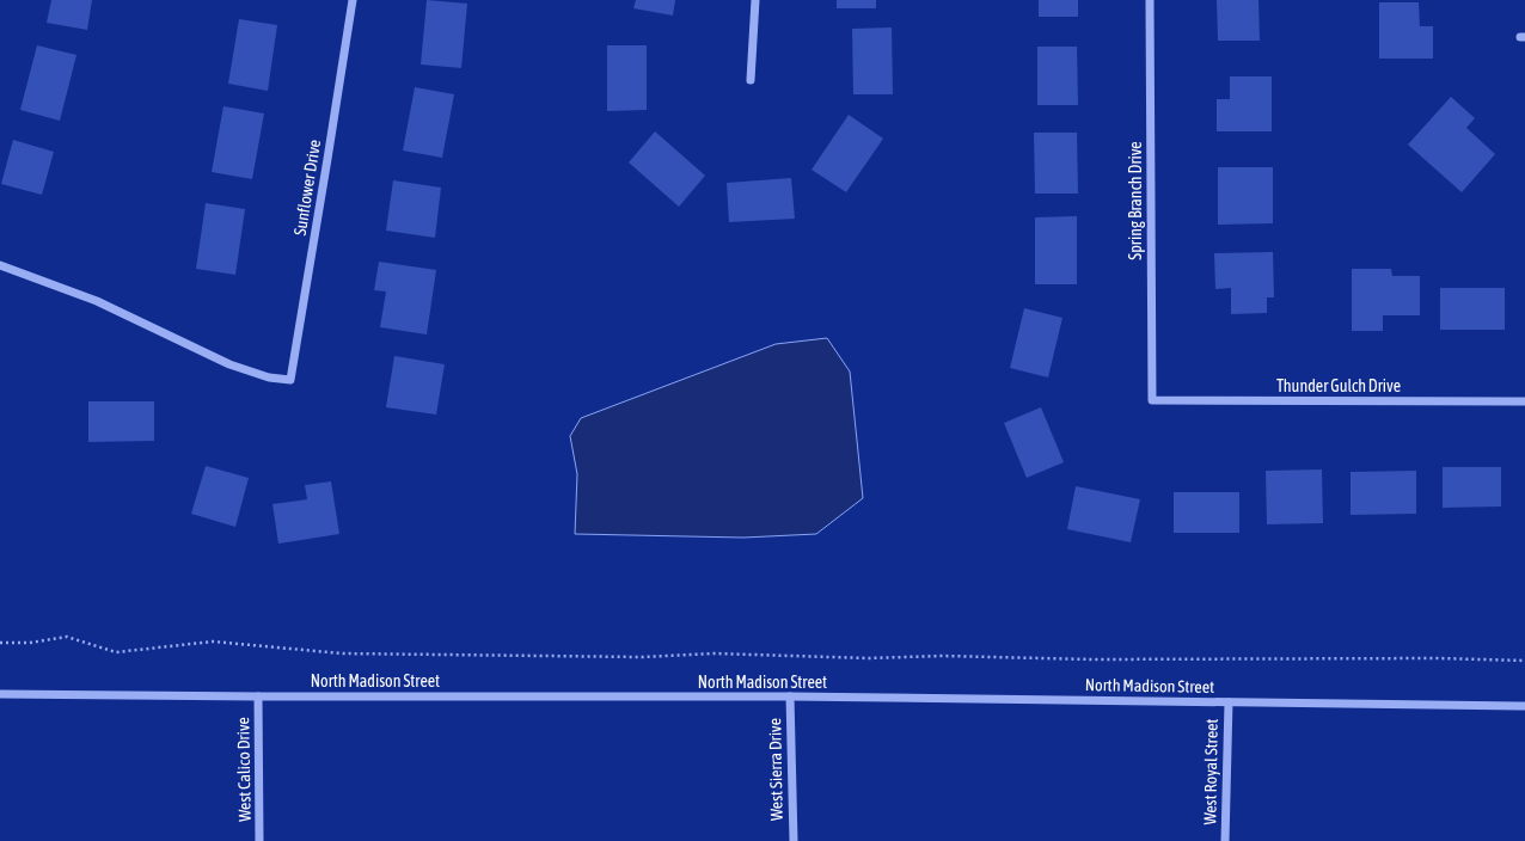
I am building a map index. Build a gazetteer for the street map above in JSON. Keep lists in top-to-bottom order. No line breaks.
{"streets":{"street":["Sunflower Drive","Spring Branch Drive","Thunder Gulch Drive","North Madison Street","West Calico Drive","West Sierra Drive","West Royal Street"]},"crossings":[["Spring Branch Drive","Thunder Gulch Drive"],["North Madison Street","West Calico Drive"],["North Madison Street","West Sierra Drive"],["North Madison Street","West Royal Street"]]}
